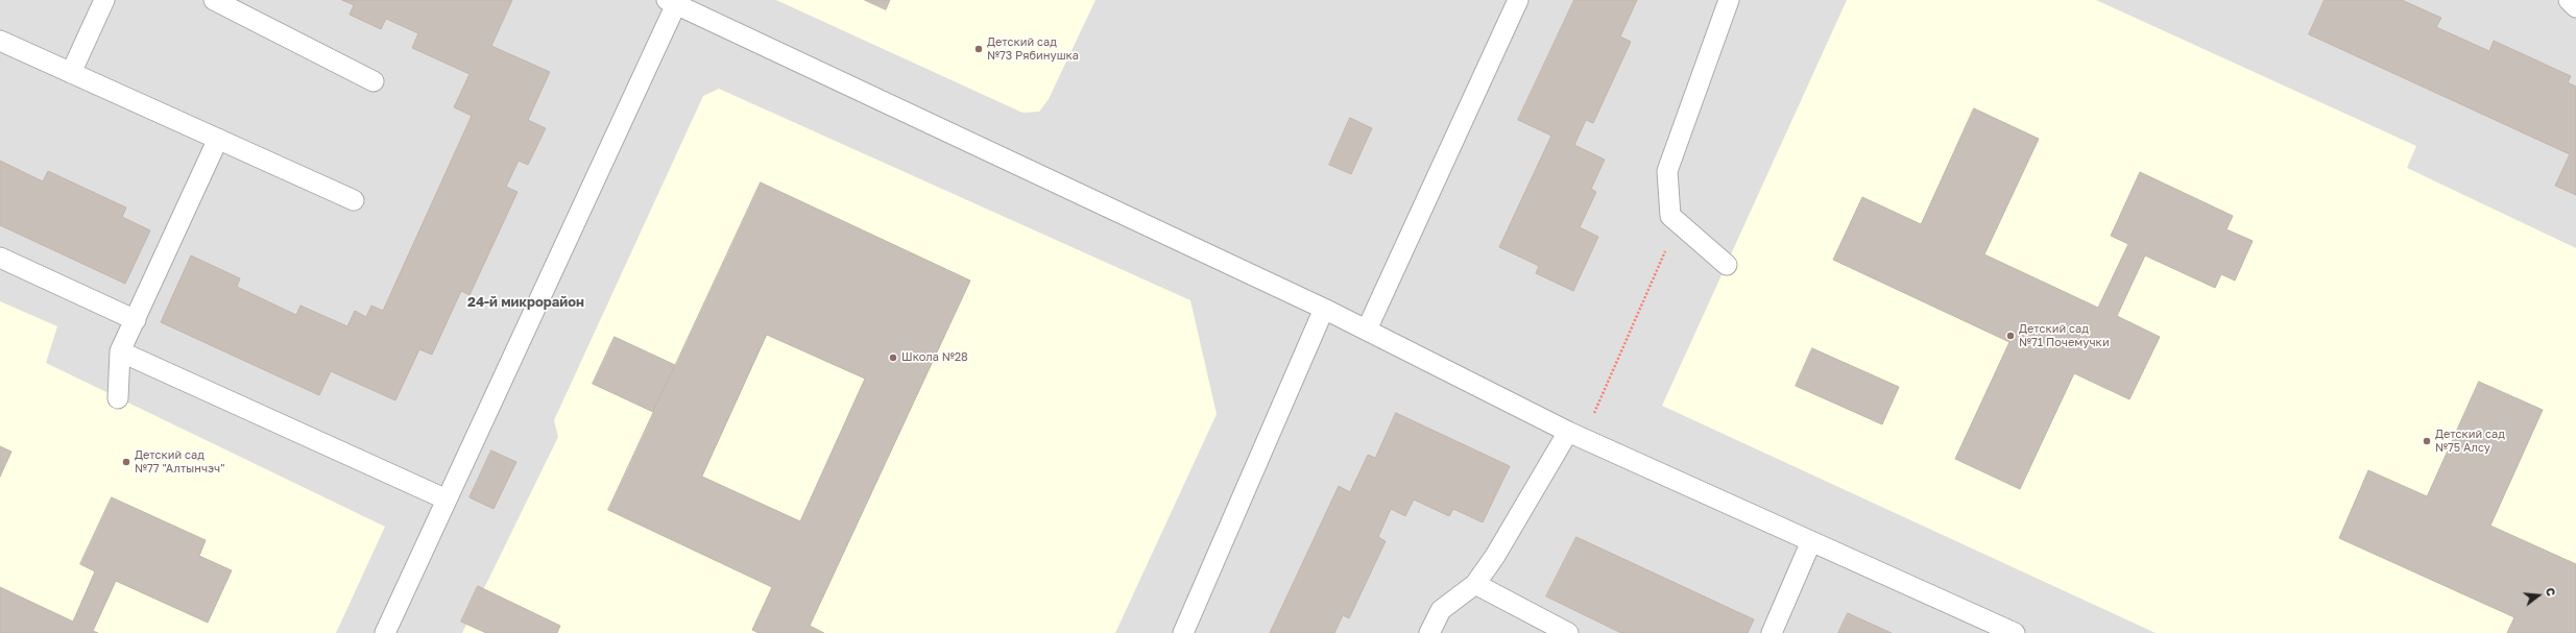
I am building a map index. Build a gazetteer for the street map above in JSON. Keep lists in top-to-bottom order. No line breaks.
{"districts":["24-й микрорайон"],"places":["Детский сад №73 Рябинушка","Детский сад №71 Почемучки","Школа №28","Детский сад №75 Алсу","Детский сад №77 \"Алтынчэч\""],"north":"right"}
